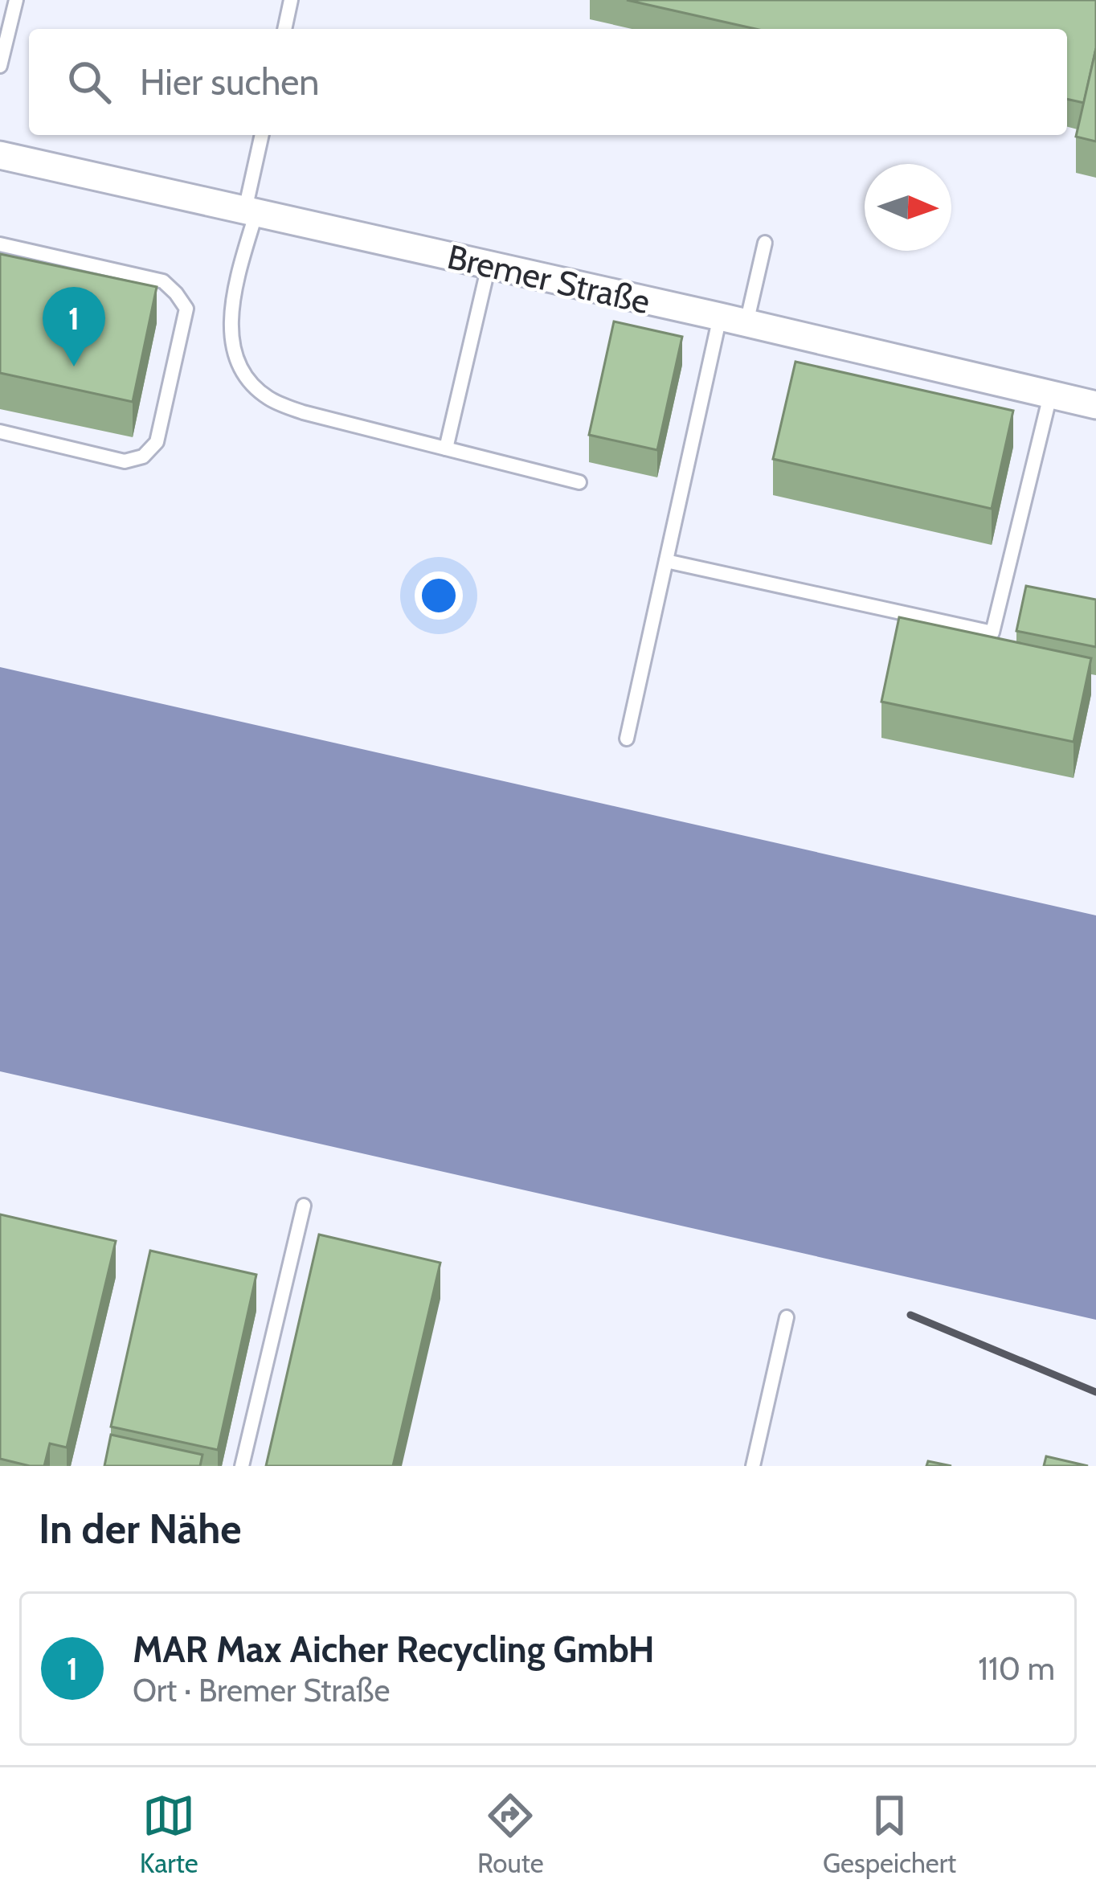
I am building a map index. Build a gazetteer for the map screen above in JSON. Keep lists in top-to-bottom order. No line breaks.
{"streets":{"street":["Bremer Straße"]},"north":"right","page":{"search":"Hier suchen","pins":"1","heading":"In der Nähe","list":[{"mark":"1","name":"MAR Max Aicher Recycling GmbH","note":"Ort · Bremer Straße","value":"110 m"}],"nav":["Karte","Route","Gespeichert"]}}
